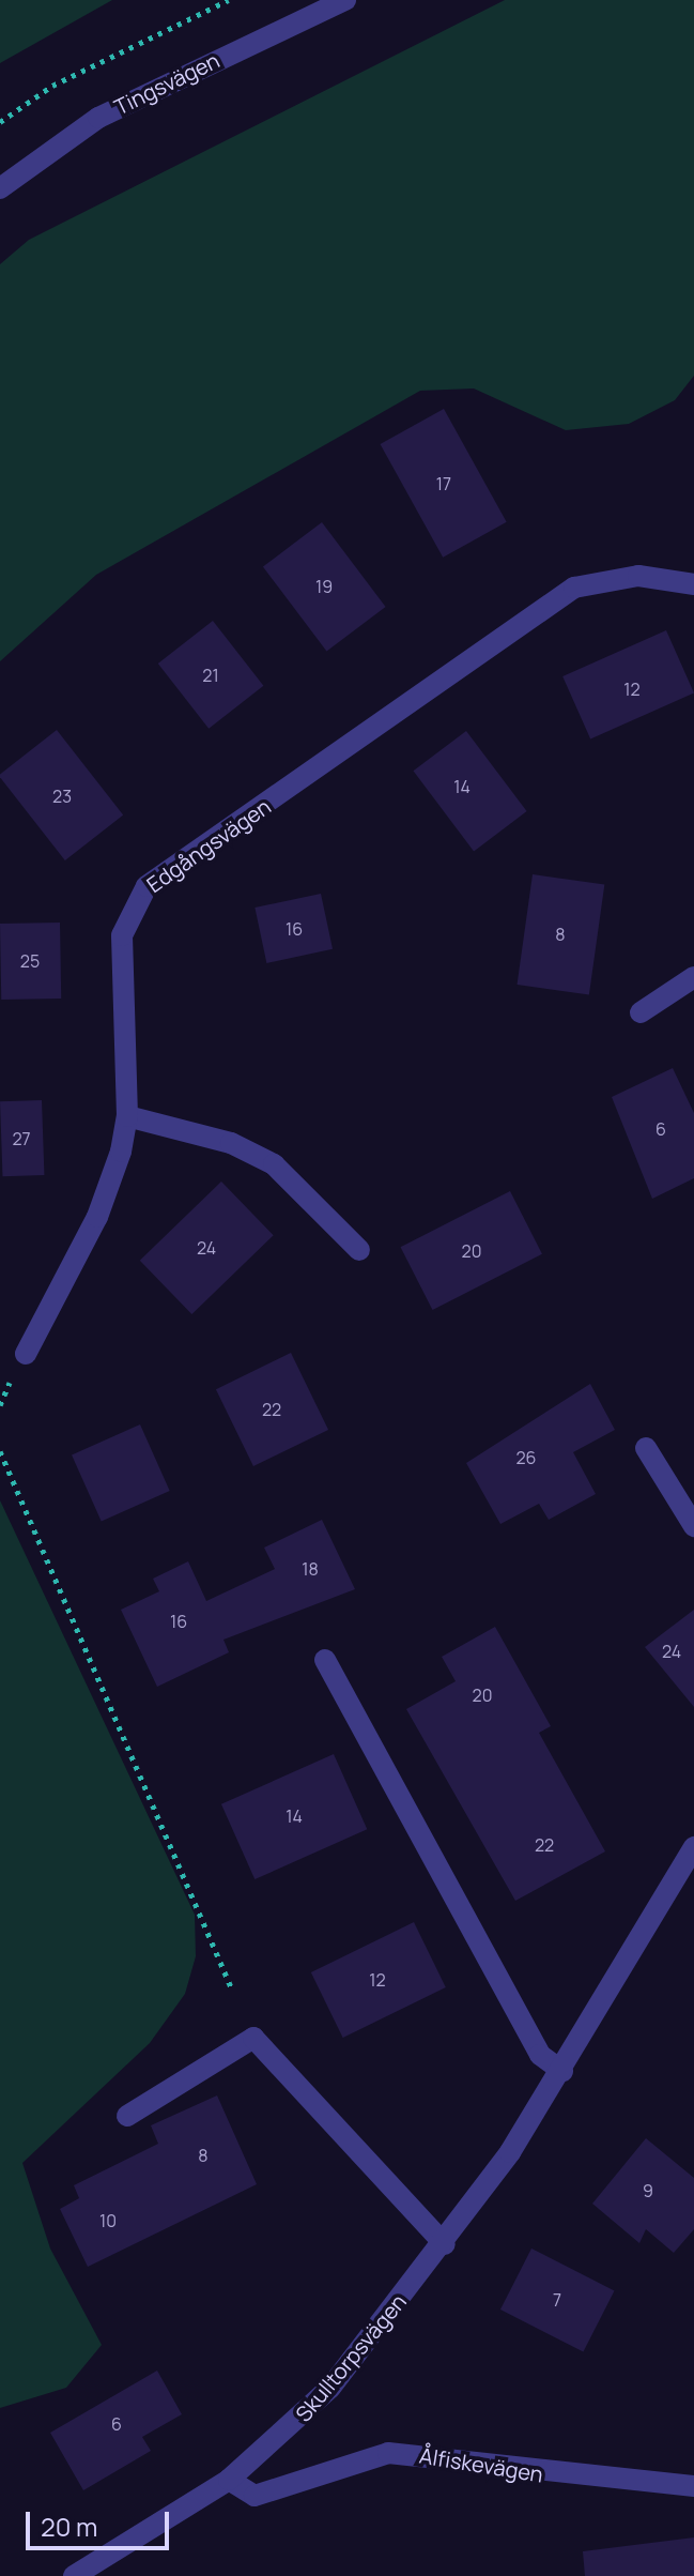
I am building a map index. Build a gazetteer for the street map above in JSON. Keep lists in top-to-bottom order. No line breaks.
{"streets":{"street":["Tingsvägen","Edgångsvägen","Skulltorpsvägen","Ålfiskevägen"]},"crossings":[["Skulltorpsvägen","Ålfiskevägen"]],"house_numbers":["17","19","21","12","14","23","16","8","25","6","27","24","20","22","26","18","16","24","20","14","22","12","8","9","10","7","6"],"scale_bar":"20 m"}
